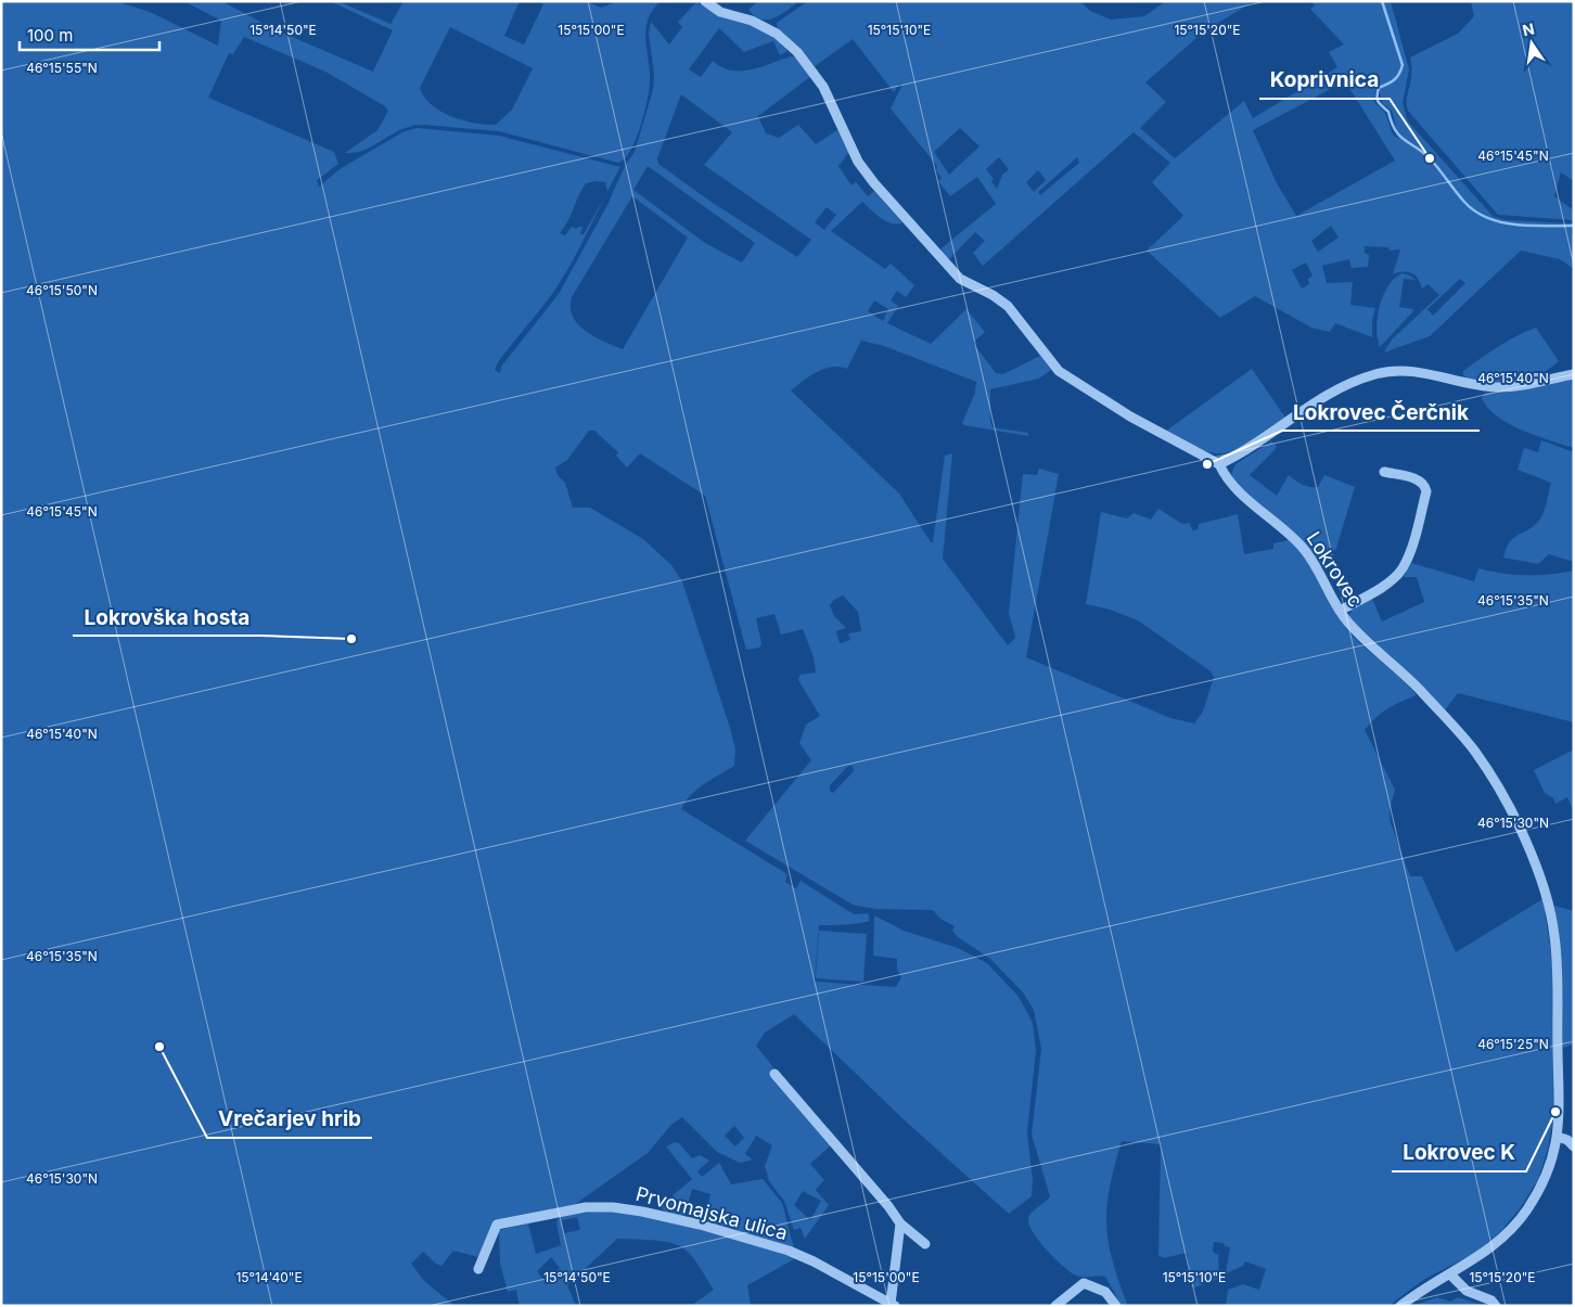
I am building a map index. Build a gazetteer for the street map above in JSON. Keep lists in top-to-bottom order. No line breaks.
{"streets":{"street":["Lokrovec","Prvomajska ulica"]},"places":["Koprivnica","Lokrovec Čerčnik","Lokrovška hosta","Vrečarjev hrib","Lokrovec K"],"scale_bar":"100 m","north":"top","coordinates":["15°14'50\"E","15°15'00\"E","15°15'10\"E","15°15'20\"E","46°15'55\"N","46°15'45\"N","46°15'50\"N","46°15'40\"N","46°15'35\"N","46°15'30\"N","46°15'25\"N","15°14'40\"E"]}
